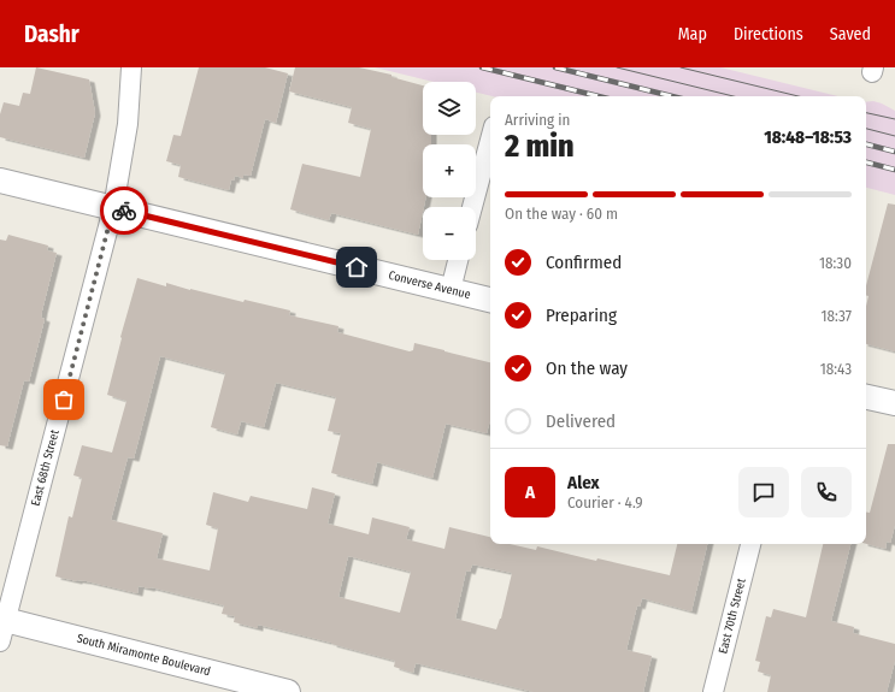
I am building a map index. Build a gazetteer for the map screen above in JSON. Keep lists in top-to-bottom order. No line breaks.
{"streets":{"street":["Converse Avenue","East 68th Street","East 70th Street","South Miramonte Boulevard"]},"crossings":[["Converse Avenue","East 68th Street"],["East 68th Street","South Miramonte Boulevard"]],"page":{"header":"Dashr","nav":["Map","Directions","Saved"],"map_buttons":["+","−"],"heading":["2 min","Arriving in","18:48–18:53"],"panel":["Alex","Courier · 4.9"],"bar":"On the way · 60 m","list":[["Confirmed","18:30"],["Preparing","18:37"],["On the way","18:43"],"Delivered"],"round":"A"}}
